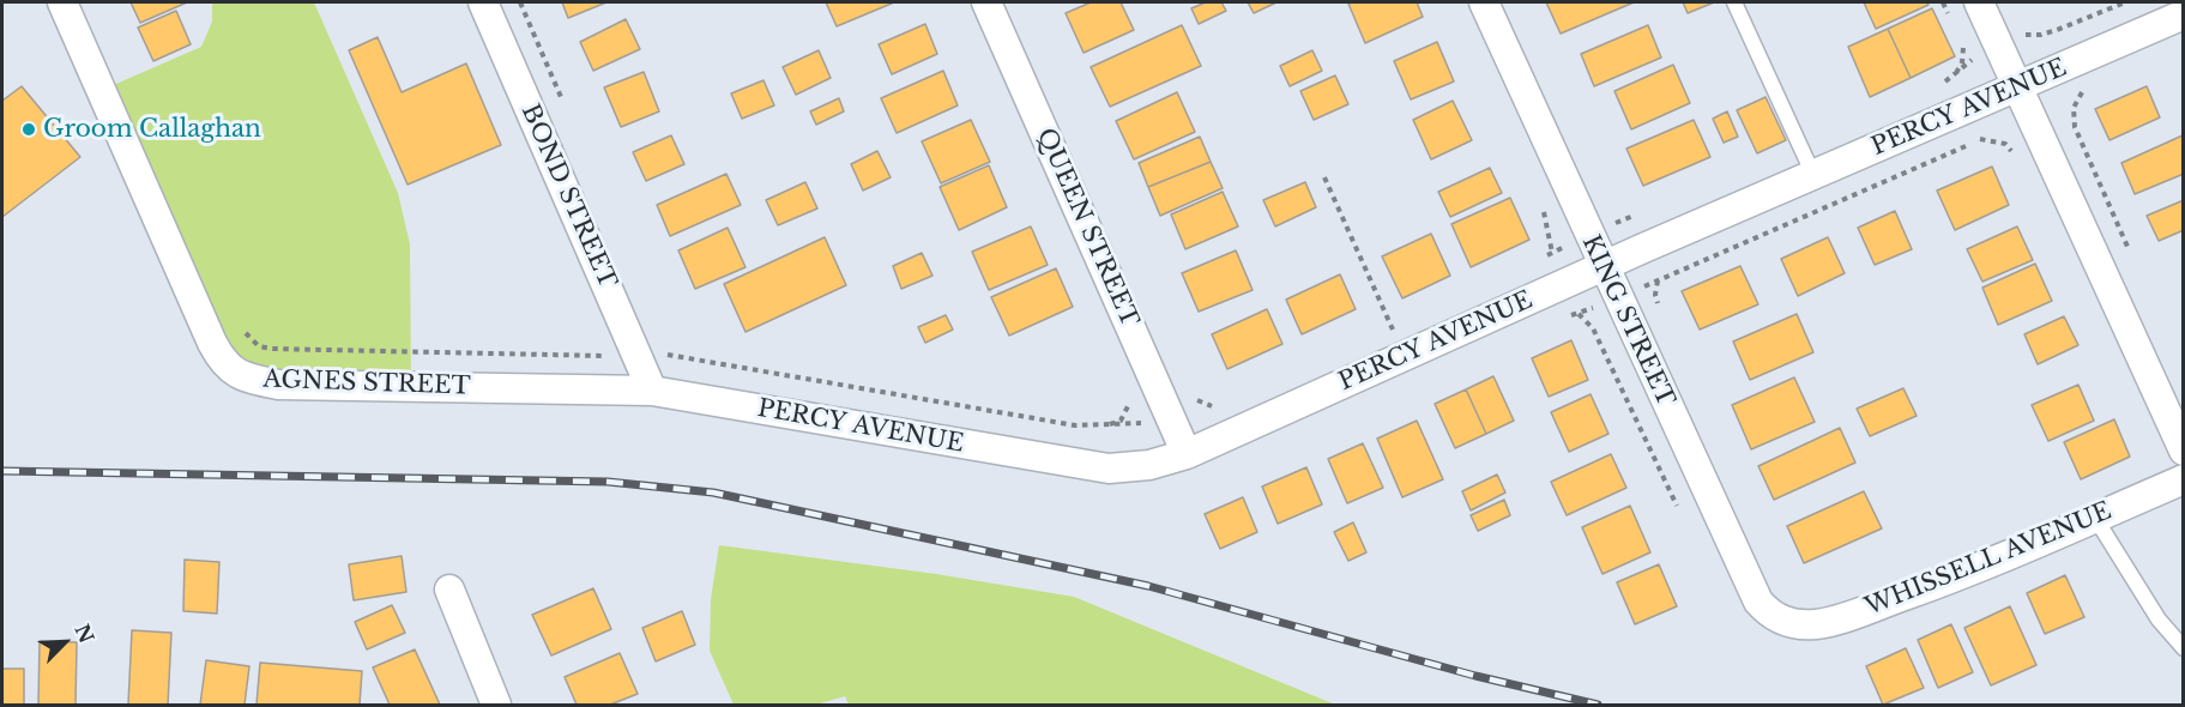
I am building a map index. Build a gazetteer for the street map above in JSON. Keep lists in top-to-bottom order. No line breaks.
{"streets":{"street":["PERCY AVENUE","BOND STREET","QUEEN STREET","KING STREET","AGNES STREET","WHISSELL AVENUE"]},"crossings":[["PERCY AVENUE","BOND STREET"],["PERCY AVENUE","QUEEN STREET"],["PERCY AVENUE","KING STREET"],["PERCY AVENUE","AGNES STREET"],["BOND STREET","AGNES STREET"],["KING STREET","WHISSELL AVENUE"]],"places":["Groom Callaghan"],"north":"top right"}
